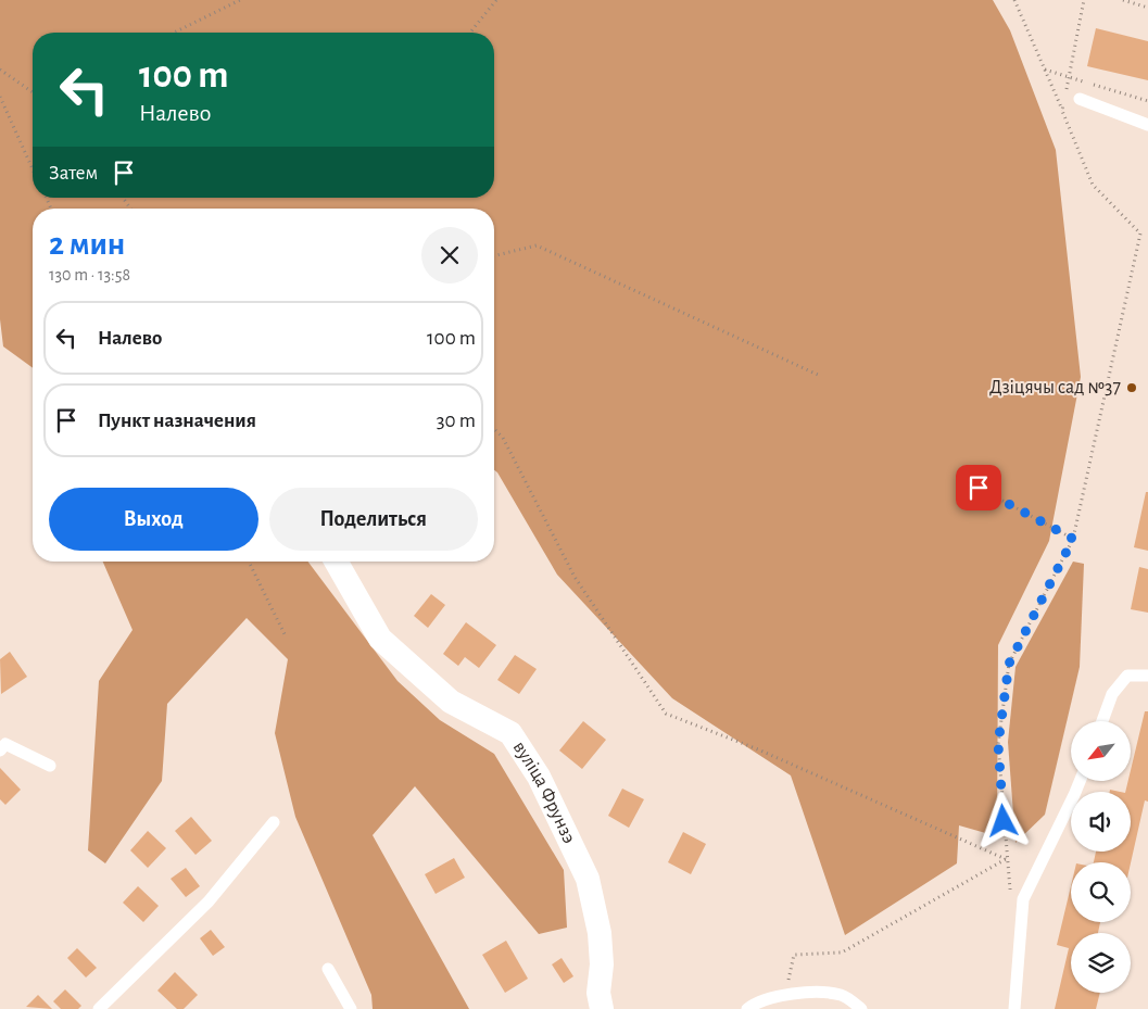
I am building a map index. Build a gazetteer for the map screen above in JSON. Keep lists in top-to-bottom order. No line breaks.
{"streets":{"street":["вуліца Фрунзэ"]},"places":["Дзіцячы сад №37"],"north":"bottom left","page":{"turn":["100 m","Налево"],"then":"Затем","heading":["2 мин","130 m · 13:58"],"list":[{"name":"Налево","value":"100 m"},{"name":"Пункт назначения","value":"30 m"}],"buttons":["Выход","Поделиться"]}}
